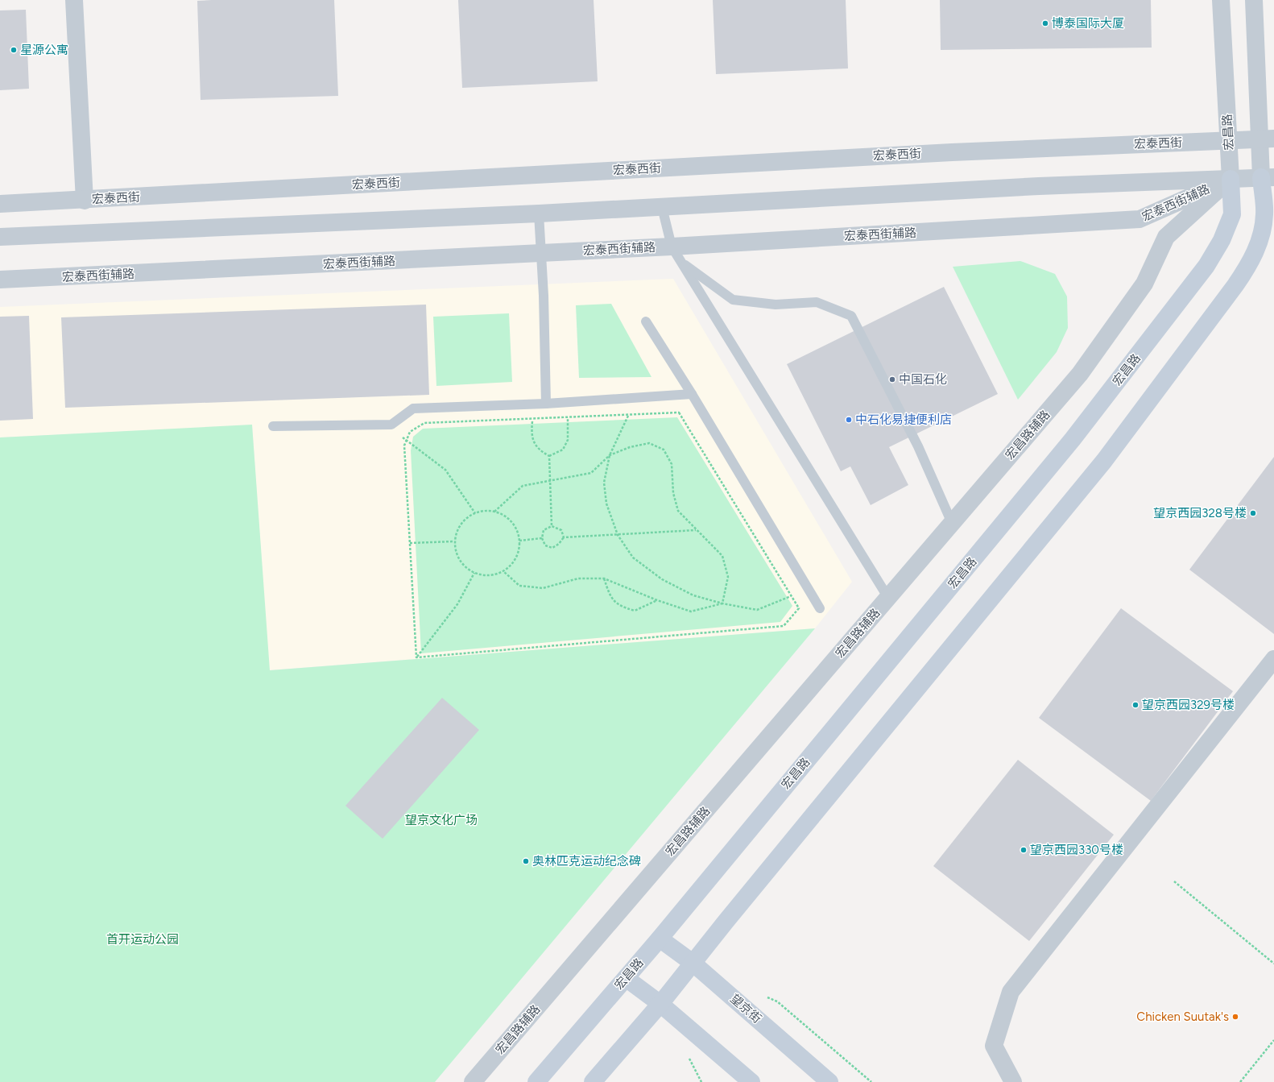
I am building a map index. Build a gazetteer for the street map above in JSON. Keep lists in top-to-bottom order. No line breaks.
{"streets":{"main road":["宏昌路","望京街"],"street":["宏泰西街","宏泰西街辅路","宏昌路辅路"]},"crossings":[["宏昌路","宏泰西街"],["宏昌路","宏泰西街辅路"],["宏昌路","宏昌路辅路"],["宏昌路","望京街"],["宏泰西街辅路","宏昌路辅路"]],"parks":["望京文化广场","首开运动公园"],"places":["博泰国际大厦","星源公寓","中国石化","中石化易捷便利店","望京西园328号楼","望京西园329号楼","望京西园330号楼","奥林匹克运动纪念碑","Chicken Suutak's"]}
